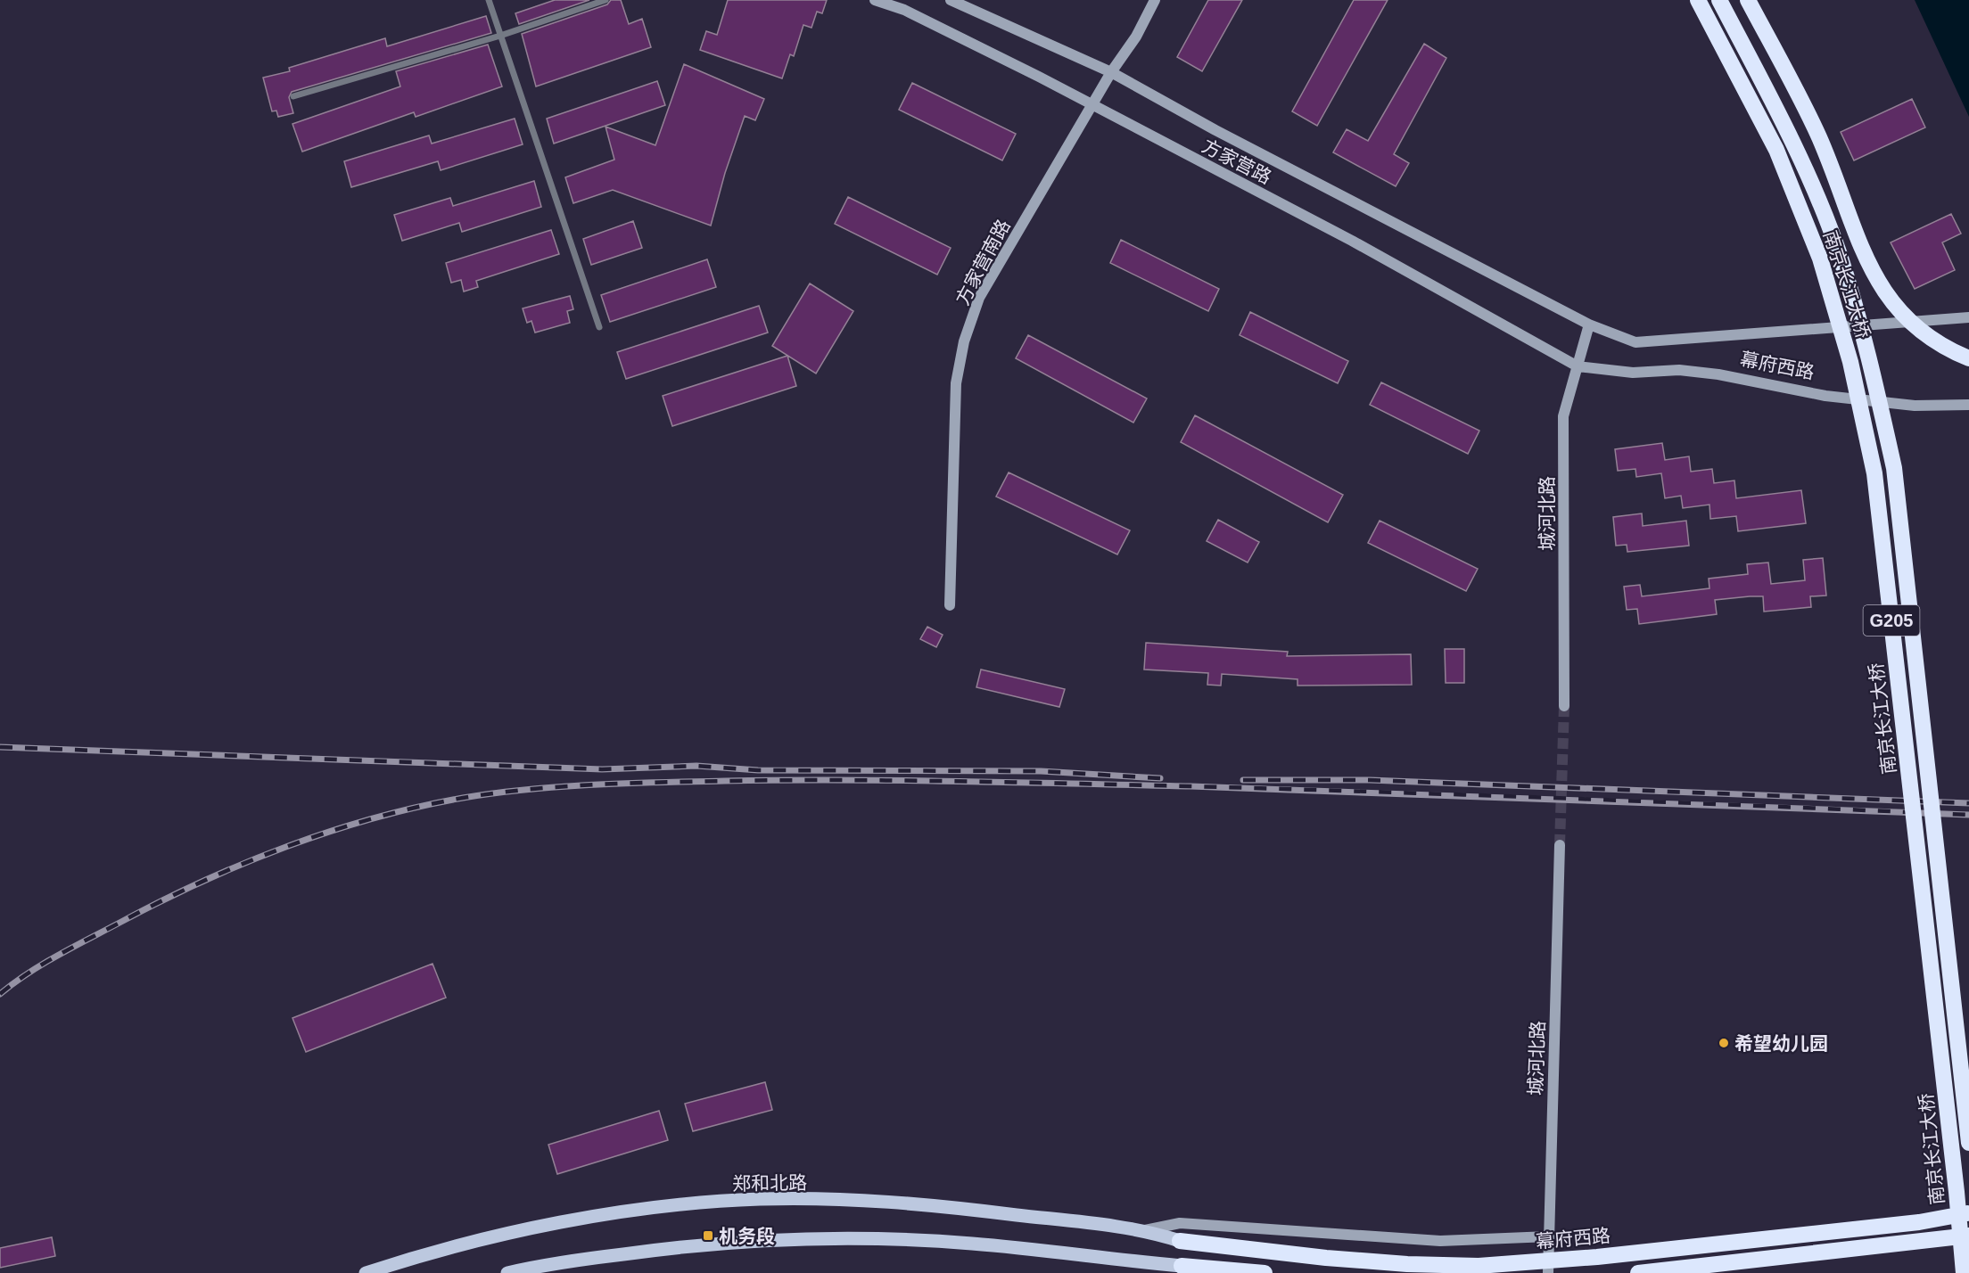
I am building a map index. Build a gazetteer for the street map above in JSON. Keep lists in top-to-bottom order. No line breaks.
{"streets":{"highway":["南京长江大桥","幕府西路","G205"],"main road":["方家营路","方家营南路","城河北路","郑和北路"]},"crossings":[["方家营路","方家营南路"],["方家营路","幕府西路"],["方家营路","城河北路"],["幕府西路","城河北路"],["幕府西路","郑和北路"]],"places":{"other":["希望幼儿园"],"transit":["机务段"]}}
